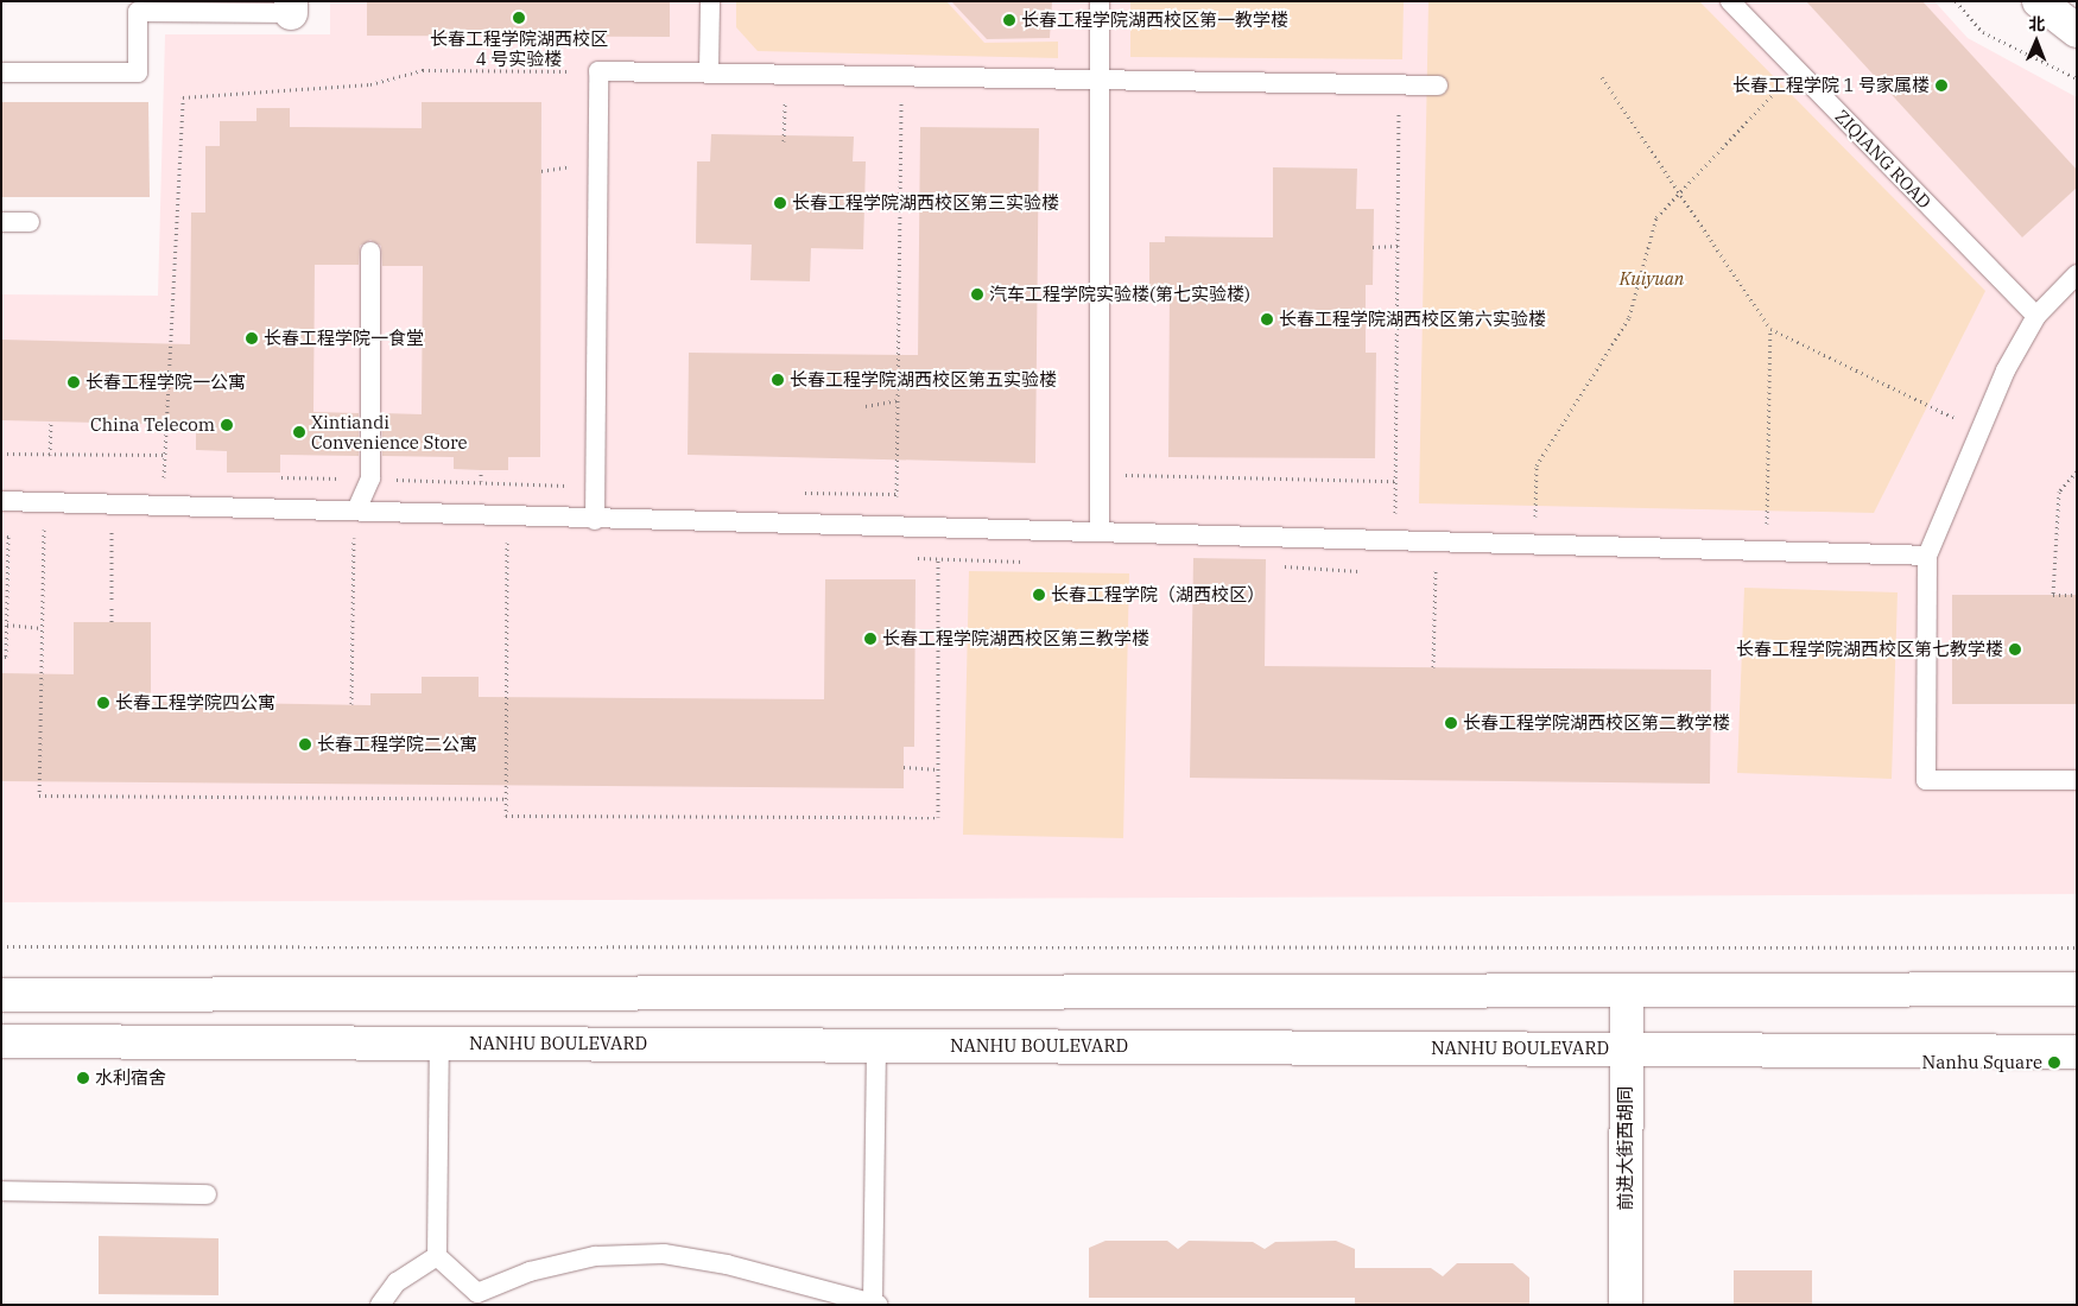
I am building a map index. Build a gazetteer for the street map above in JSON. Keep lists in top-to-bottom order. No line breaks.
{"streets":{"main road":["NANHU BOULEVARD","前进大街西胡同"],"lane":["ZIQIANG ROAD"]},"crossings":[["NANHU BOULEVARD","前进大街西胡同"]],"parks":["Kuiyuan"],"places":["长春工程学院湖西校区 4 号实验楼","长春工程学院湖西校区第一教学楼","长春工程学院 1 号家属楼","长春工程学院湖西校区第三实验楼","汽车工程学院实验楼(第七实验楼)","长春工程学院湖西校区第六实验楼","长春工程学院一食堂","长春工程学院湖西校区第五实验楼","长春工程学院一公寓","China Telecom","Xintiandi Convenience Store","长春工程学院（湖西校区）","长春工程学院湖西校区第三教学楼","长春工程学院湖西校区第七教学楼","长春工程学院四公寓","长春工程学院湖西校区第二教学楼","长春工程学院二公寓","Nanhu Square","水利宿舍"],"north":"top"}
